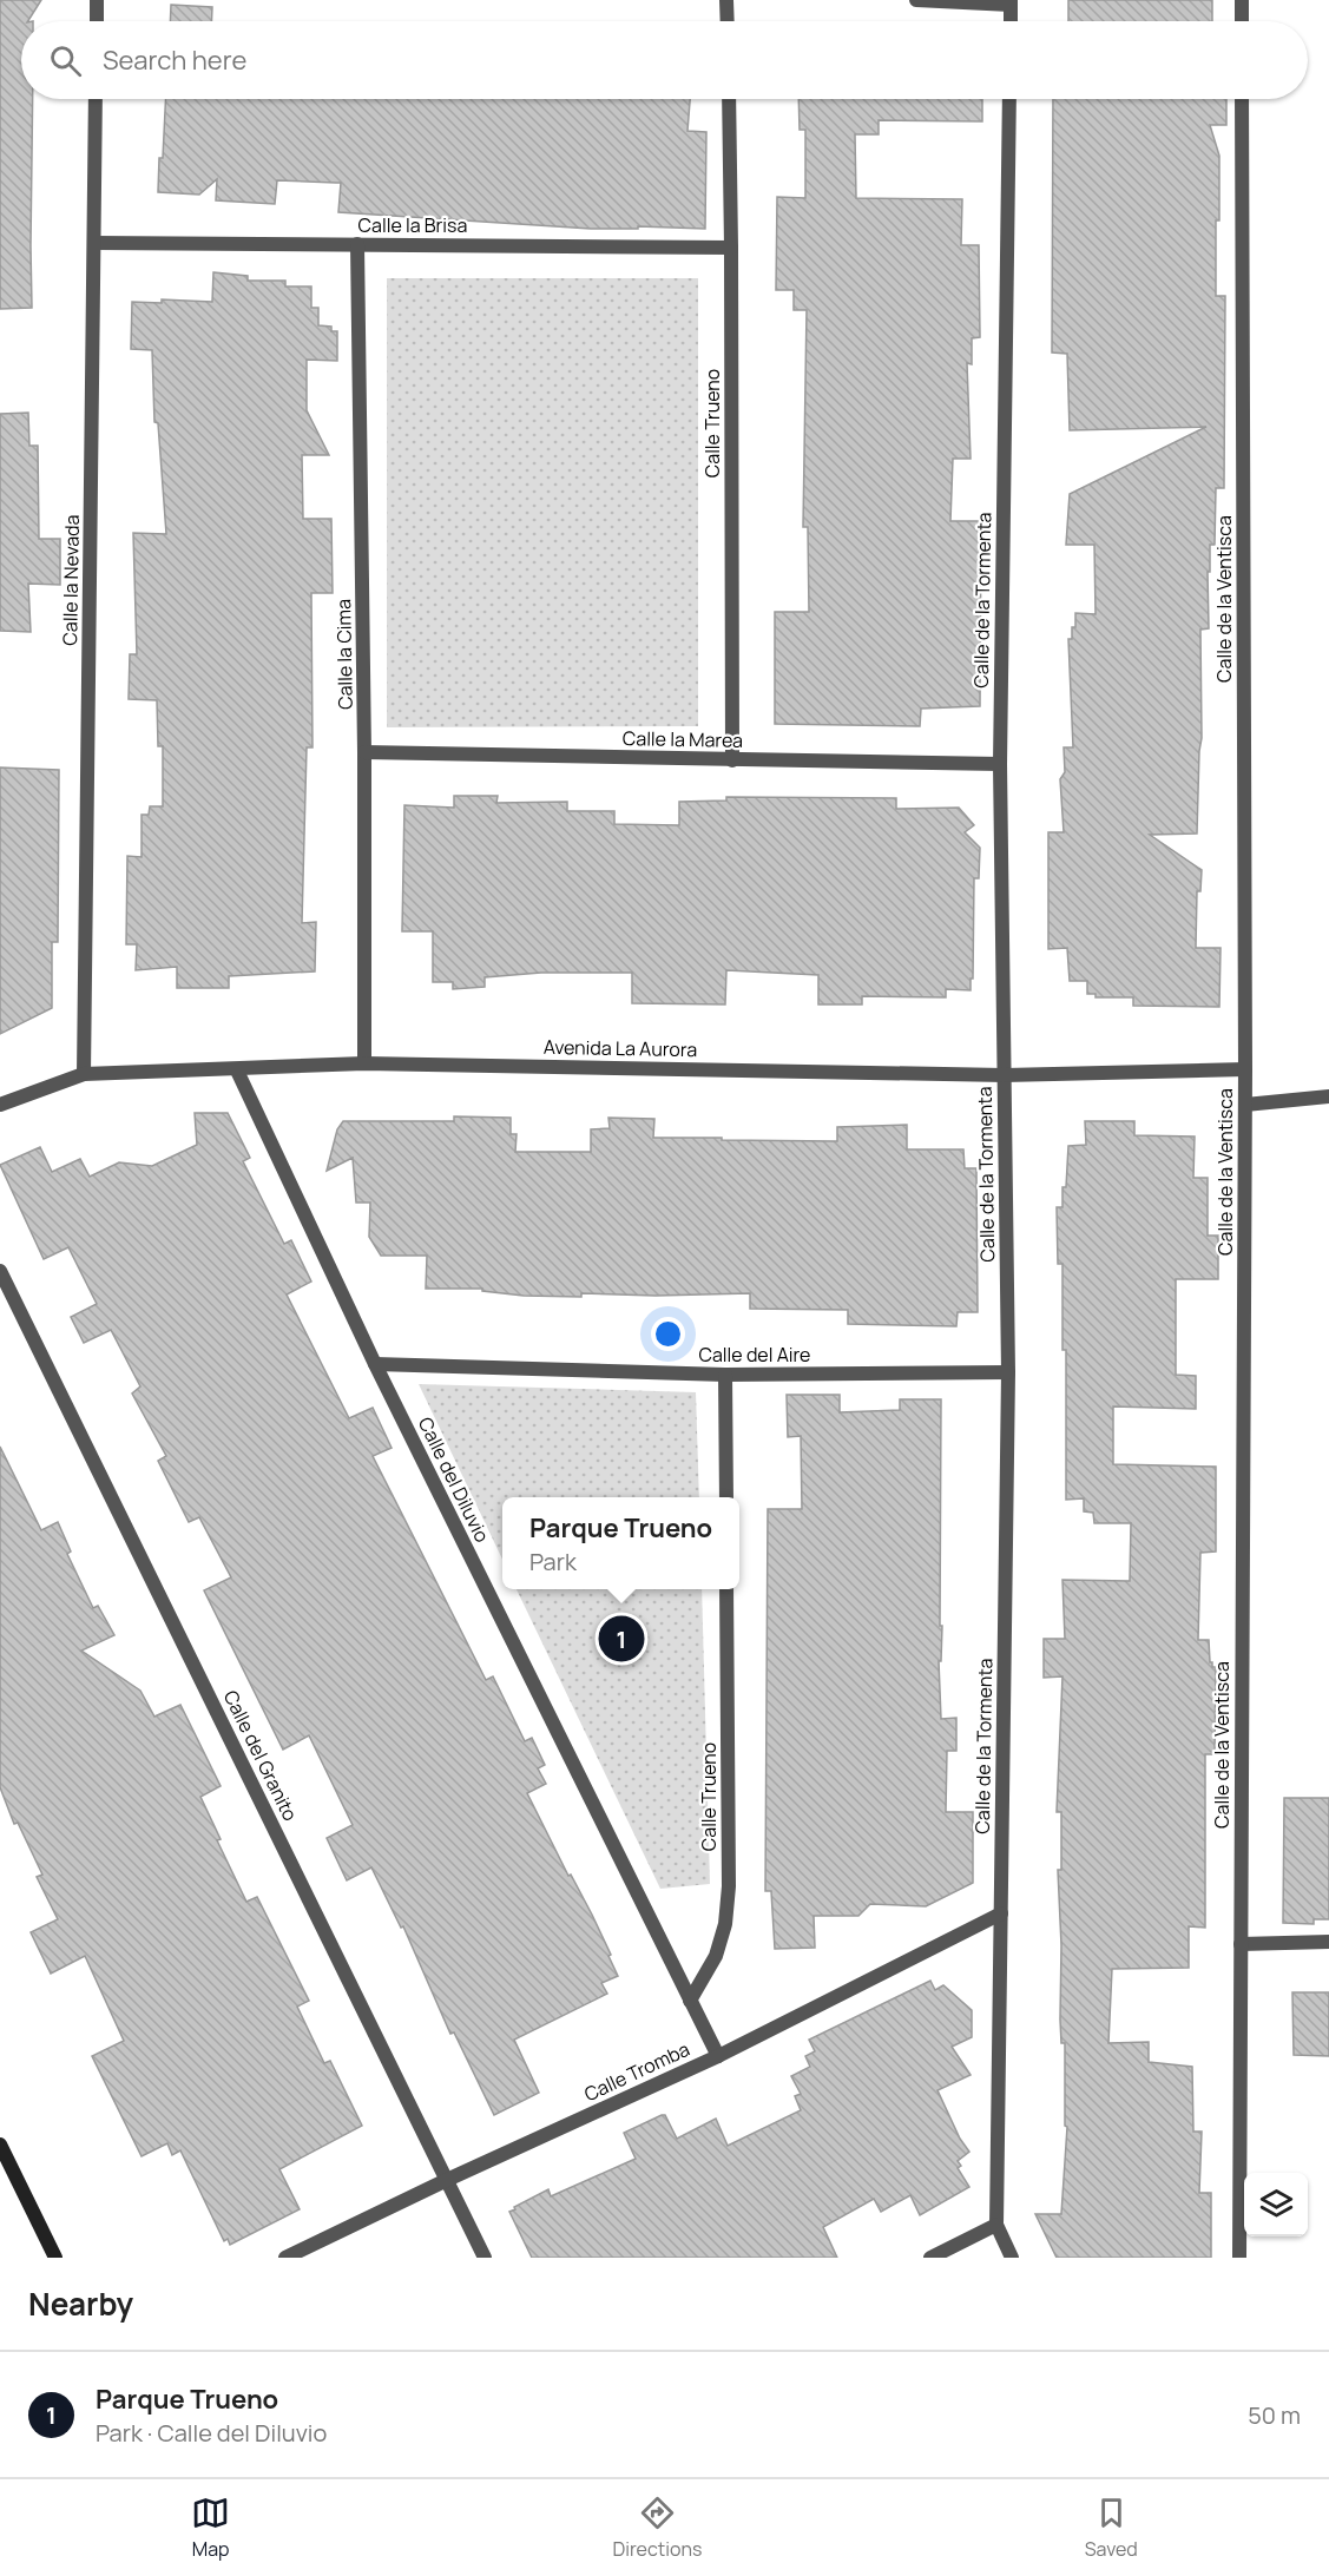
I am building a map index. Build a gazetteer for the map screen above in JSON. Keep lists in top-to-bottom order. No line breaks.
{"streets":{"street":["Calle la Brisa","Calle Trueno","Calle la Nevada","Calle de la Ventisca","Calle de la Tormenta","Calle la Cima","Calle la Marea","Avenida La Aurora","Calle del Aire","Calle del Diluvio","Calle del Granito","Calle Tromba"]},"crossings":[["Calle la Brisa","Calle Trueno"],["Calle la Brisa","Calle la Nevada"],["Calle la Brisa","Calle la Cima"],["Calle Trueno","Calle la Marea"],["Calle Trueno","Calle del Diluvio"],["Calle la Nevada","Avenida La Aurora"],["Calle de la Ventisca","Avenida La Aurora"],["Calle de la Tormenta","Calle la Marea"],["Calle de la Tormenta","Avenida La Aurora"],["Calle de la Tormenta","Calle del Aire"],["Calle de la Tormenta","Calle Tromba"],["Calle la Cima","Calle la Marea"],["Calle la Cima","Avenida La Aurora"],["Avenida La Aurora","Calle del Diluvio"],["Calle del Aire","Calle del Diluvio"],["Calle del Diluvio","Calle Tromba"],["Calle del Granito","Calle Tromba"]],"page":{"search":"Search here","popup":["Parque Trueno","Park"],"pins":"1","heading":"Nearby","list":[{"mark":"1","name":"Parque Trueno","note":"Park · Calle del Diluvio","value":"50 m"}],"nav":["Map","Directions","Saved"]}}
